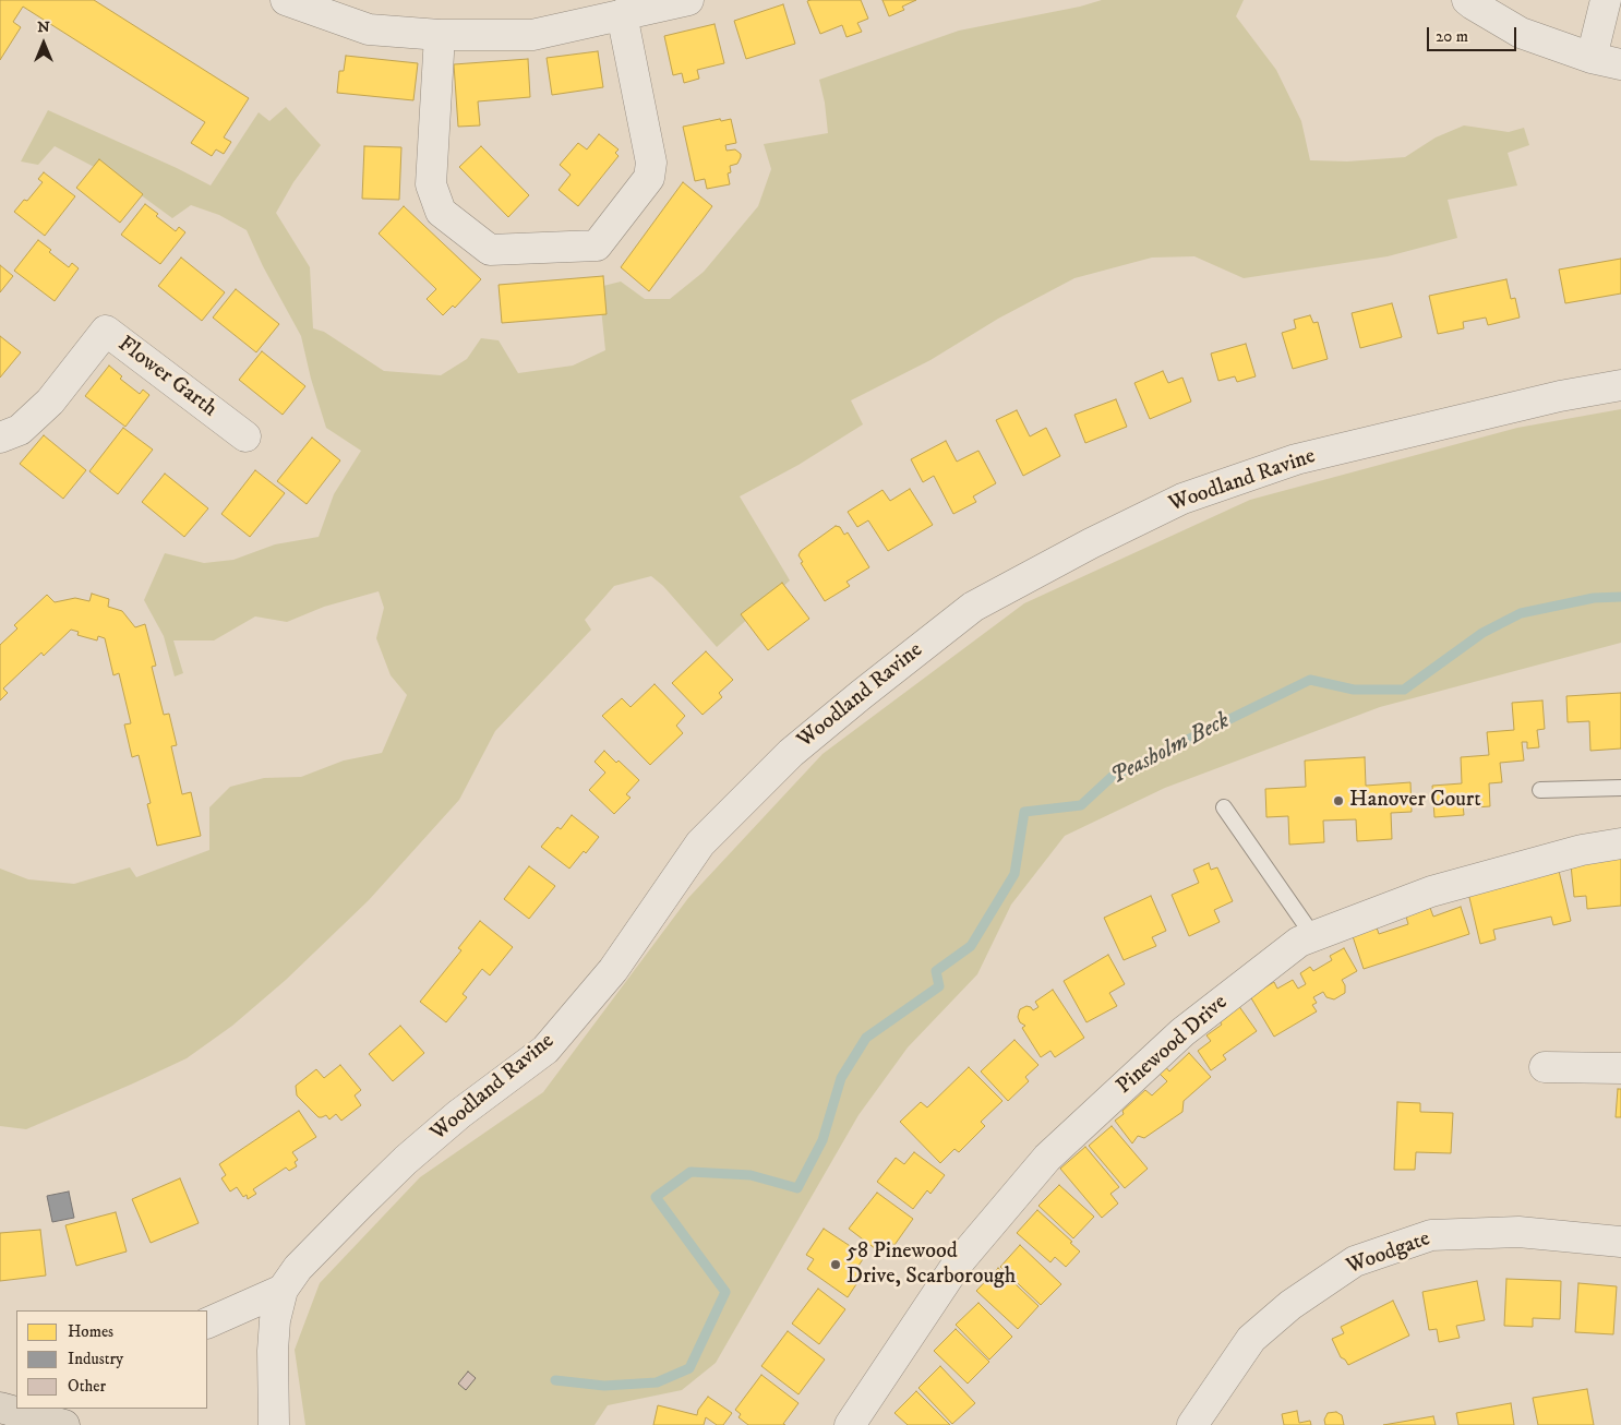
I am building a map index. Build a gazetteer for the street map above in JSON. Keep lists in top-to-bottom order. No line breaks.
{"streets":{"street":["Flower Garth","Woodland Ravine","Pinewood Drive","Woodgate"]},"water":["Peasholm Beck"],"places":["Hanover Court","58 Pinewood Drive, Scarborough"],"legend":["Homes","Industry","Other"],"scale_bar":"20 m","north":"top"}
